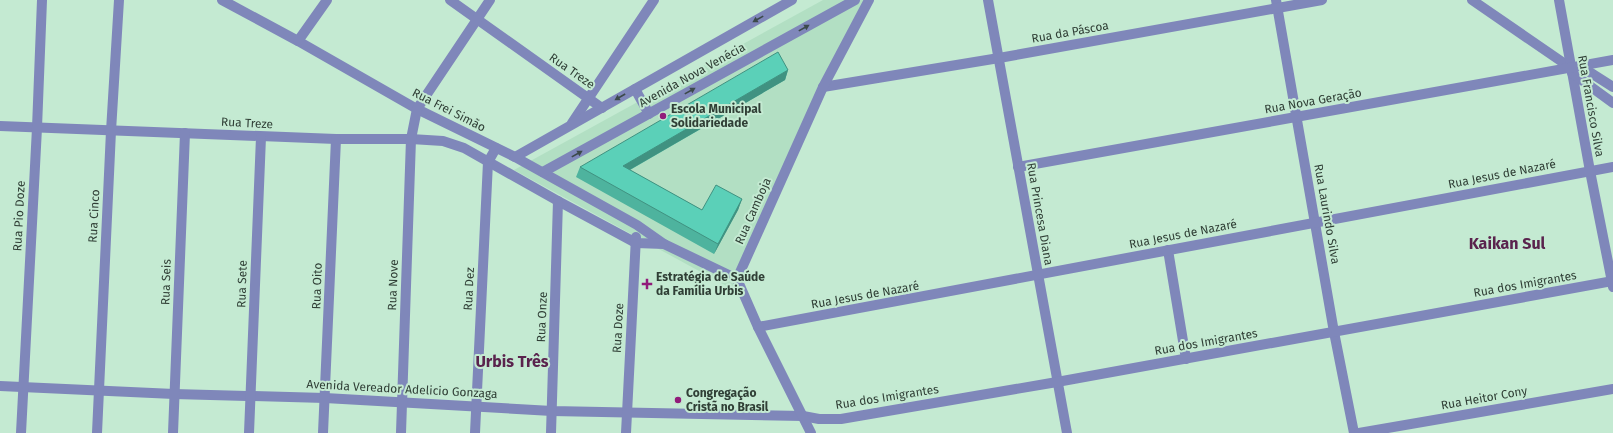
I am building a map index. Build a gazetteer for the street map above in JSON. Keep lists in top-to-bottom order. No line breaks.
{"streets":{"street":["Rua da Páscoa","Rua Treze","Avenida Nova Venécia","Rua Nova Geração","Rua Francisco Silva","Rua Frei Simão","Rua Jesus de Nazaré","Rua Camboja","Rua Princesa Diana","Rua Laurindo Silva","Rua Pio Doze","Rua Cinco","Rua Seis","Rua Sete","Rua dos Imigrantes","Rua Nove","Rua Oito","Rua Dez","Rua Onze","Rua Doze","Avenida Vereador Adelicio Gonzaga","Rua Heitor Cony"]},"crossings":[["Rua da Páscoa","Rua Camboja"],["Rua da Páscoa","Rua Princesa Diana"],["Rua da Páscoa","Rua Laurindo Silva"],["Rua Treze","Avenida Nova Venécia"],["Rua Treze","Rua Frei Simão"],["Rua Treze","Rua Pio Doze"],["Rua Treze","Rua Cinco"],["Rua Treze","Rua Seis"],["Rua Treze","Rua Sete"],["Rua Treze","Rua Nove"],["Rua Treze","Rua Oito"],["Rua Treze","Rua Dez"],["Avenida Nova Venécia","Rua Frei Simão"],["Rua Nova Geração","Rua Francisco Silva"],["Rua Nova Geração","Rua Princesa Diana"],["Rua Nova Geração","Rua Laurindo Silva"],["Rua Francisco Silva","Rua Jesus de Nazaré"],["Rua Francisco Silva","Rua dos Imigrantes"],["Rua Frei Simão","Rua Camboja"],["Rua Frei Simão","Rua Nove"],["Rua Frei Simão","Rua Dez"],["Rua Frei Simão","Rua Onze"],["Rua Frei Simão","Rua Doze"],["Rua Jesus de Nazaré","Rua Princesa Diana"],["Rua Jesus de Nazaré","Rua Laurindo Silva"],["Rua Princesa Diana","Rua dos Imigrantes"],["Rua Laurindo Silva","Rua dos Imigrantes"],["Rua Pio Doze","Avenida Vereador Adelicio Gonzaga"],["Rua Cinco","Avenida Vereador Adelicio Gonzaga"],["Rua Seis","Avenida Vereador Adelicio Gonzaga"],["Rua Sete","Avenida Vereador Adelicio Gonzaga"],["Rua dos Imigrantes","Avenida Vereador Adelicio Gonzaga"],["Rua Nove","Avenida Vereador Adelicio Gonzaga"],["Rua Oito","Avenida Vereador Adelicio Gonzaga"],["Rua Dez","Avenida Vereador Adelicio Gonzaga"],["Rua Onze","Avenida Vereador Adelicio Gonzaga"],["Rua Doze","Avenida Vereador Adelicio Gonzaga"]],"districts":["Kaikan Sul","Urbis Três"],"places":{"other":["Escola Municipal Solidariedade","Congregação Cristã no Brasil"],"health":["Estratégia de Saúde da Família Urbis"]}}
